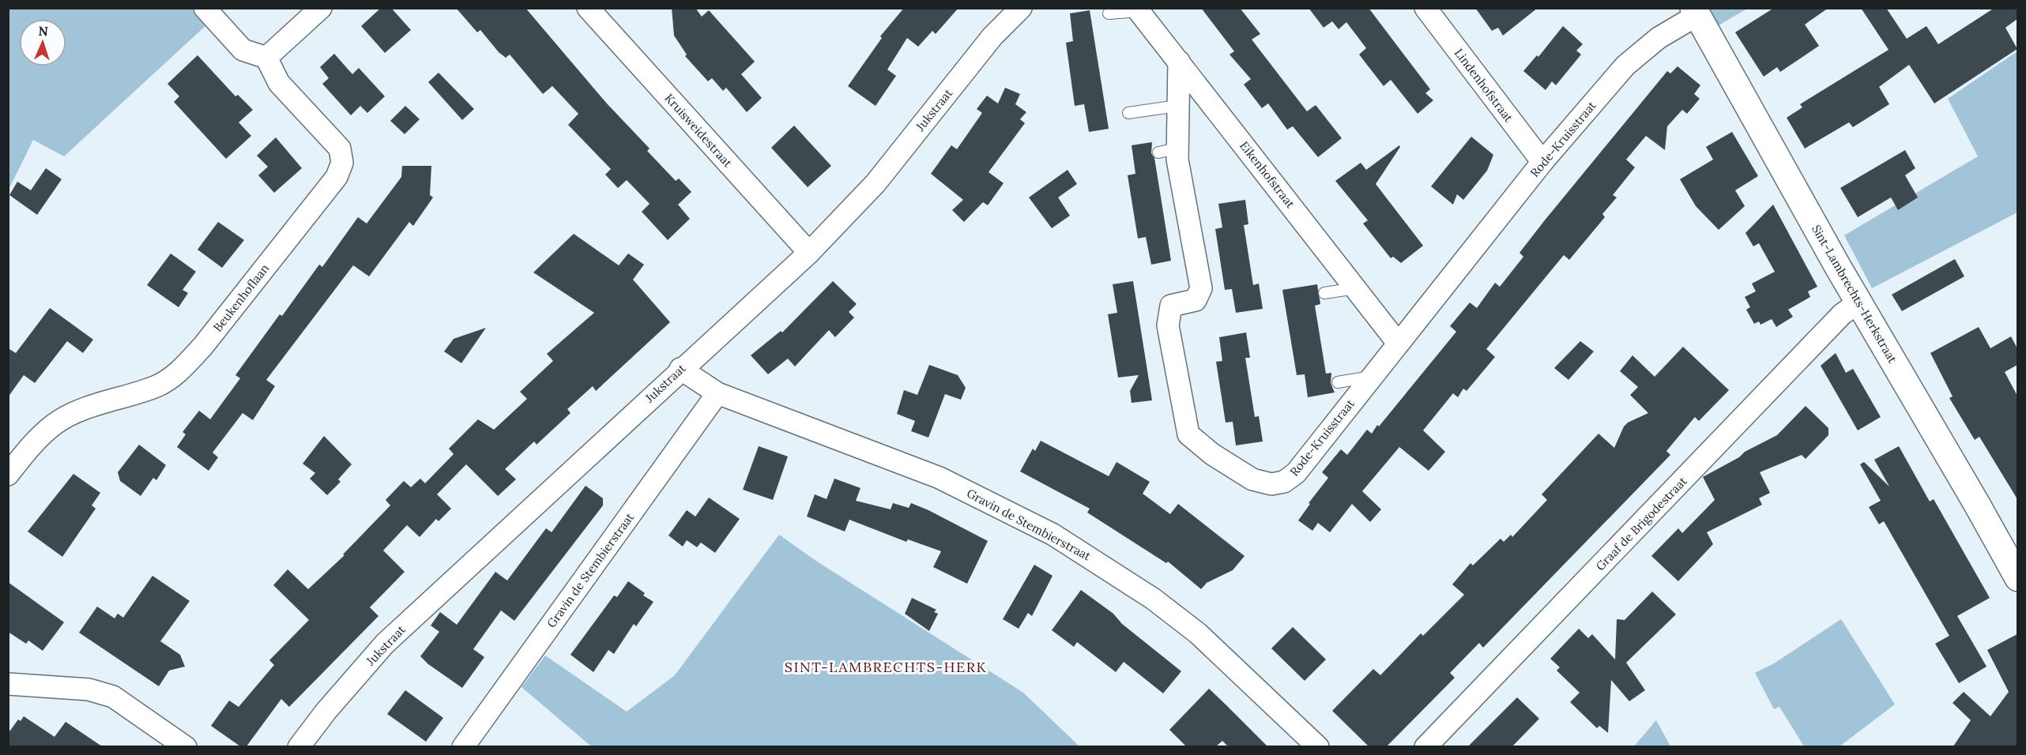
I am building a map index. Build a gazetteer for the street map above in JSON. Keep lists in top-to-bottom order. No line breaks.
{"streets":{"street":["Lindenhofstraat","Jukstraat","Kruisweidestraat","Rode-Kruisstraat","Eikenhofstraat","Sint-Lambrechts-Herkstraat","Beukenhoflaan","Graaf de Brigodestraat","Gravin de Stembierstraat"]},"crossings":[["Lindenhofstraat","Rode-Kruisstraat"],["Jukstraat","Kruisweidestraat"],["Jukstraat","Gravin de Stembierstraat"],["Rode-Kruisstraat","Eikenhofstraat"],["Rode-Kruisstraat","Sint-Lambrechts-Herkstraat"],["Sint-Lambrechts-Herkstraat","Graaf de Brigodestraat"]],"districts":["SINT-LAMBRECHTS-HERK"],"north":"top"}
